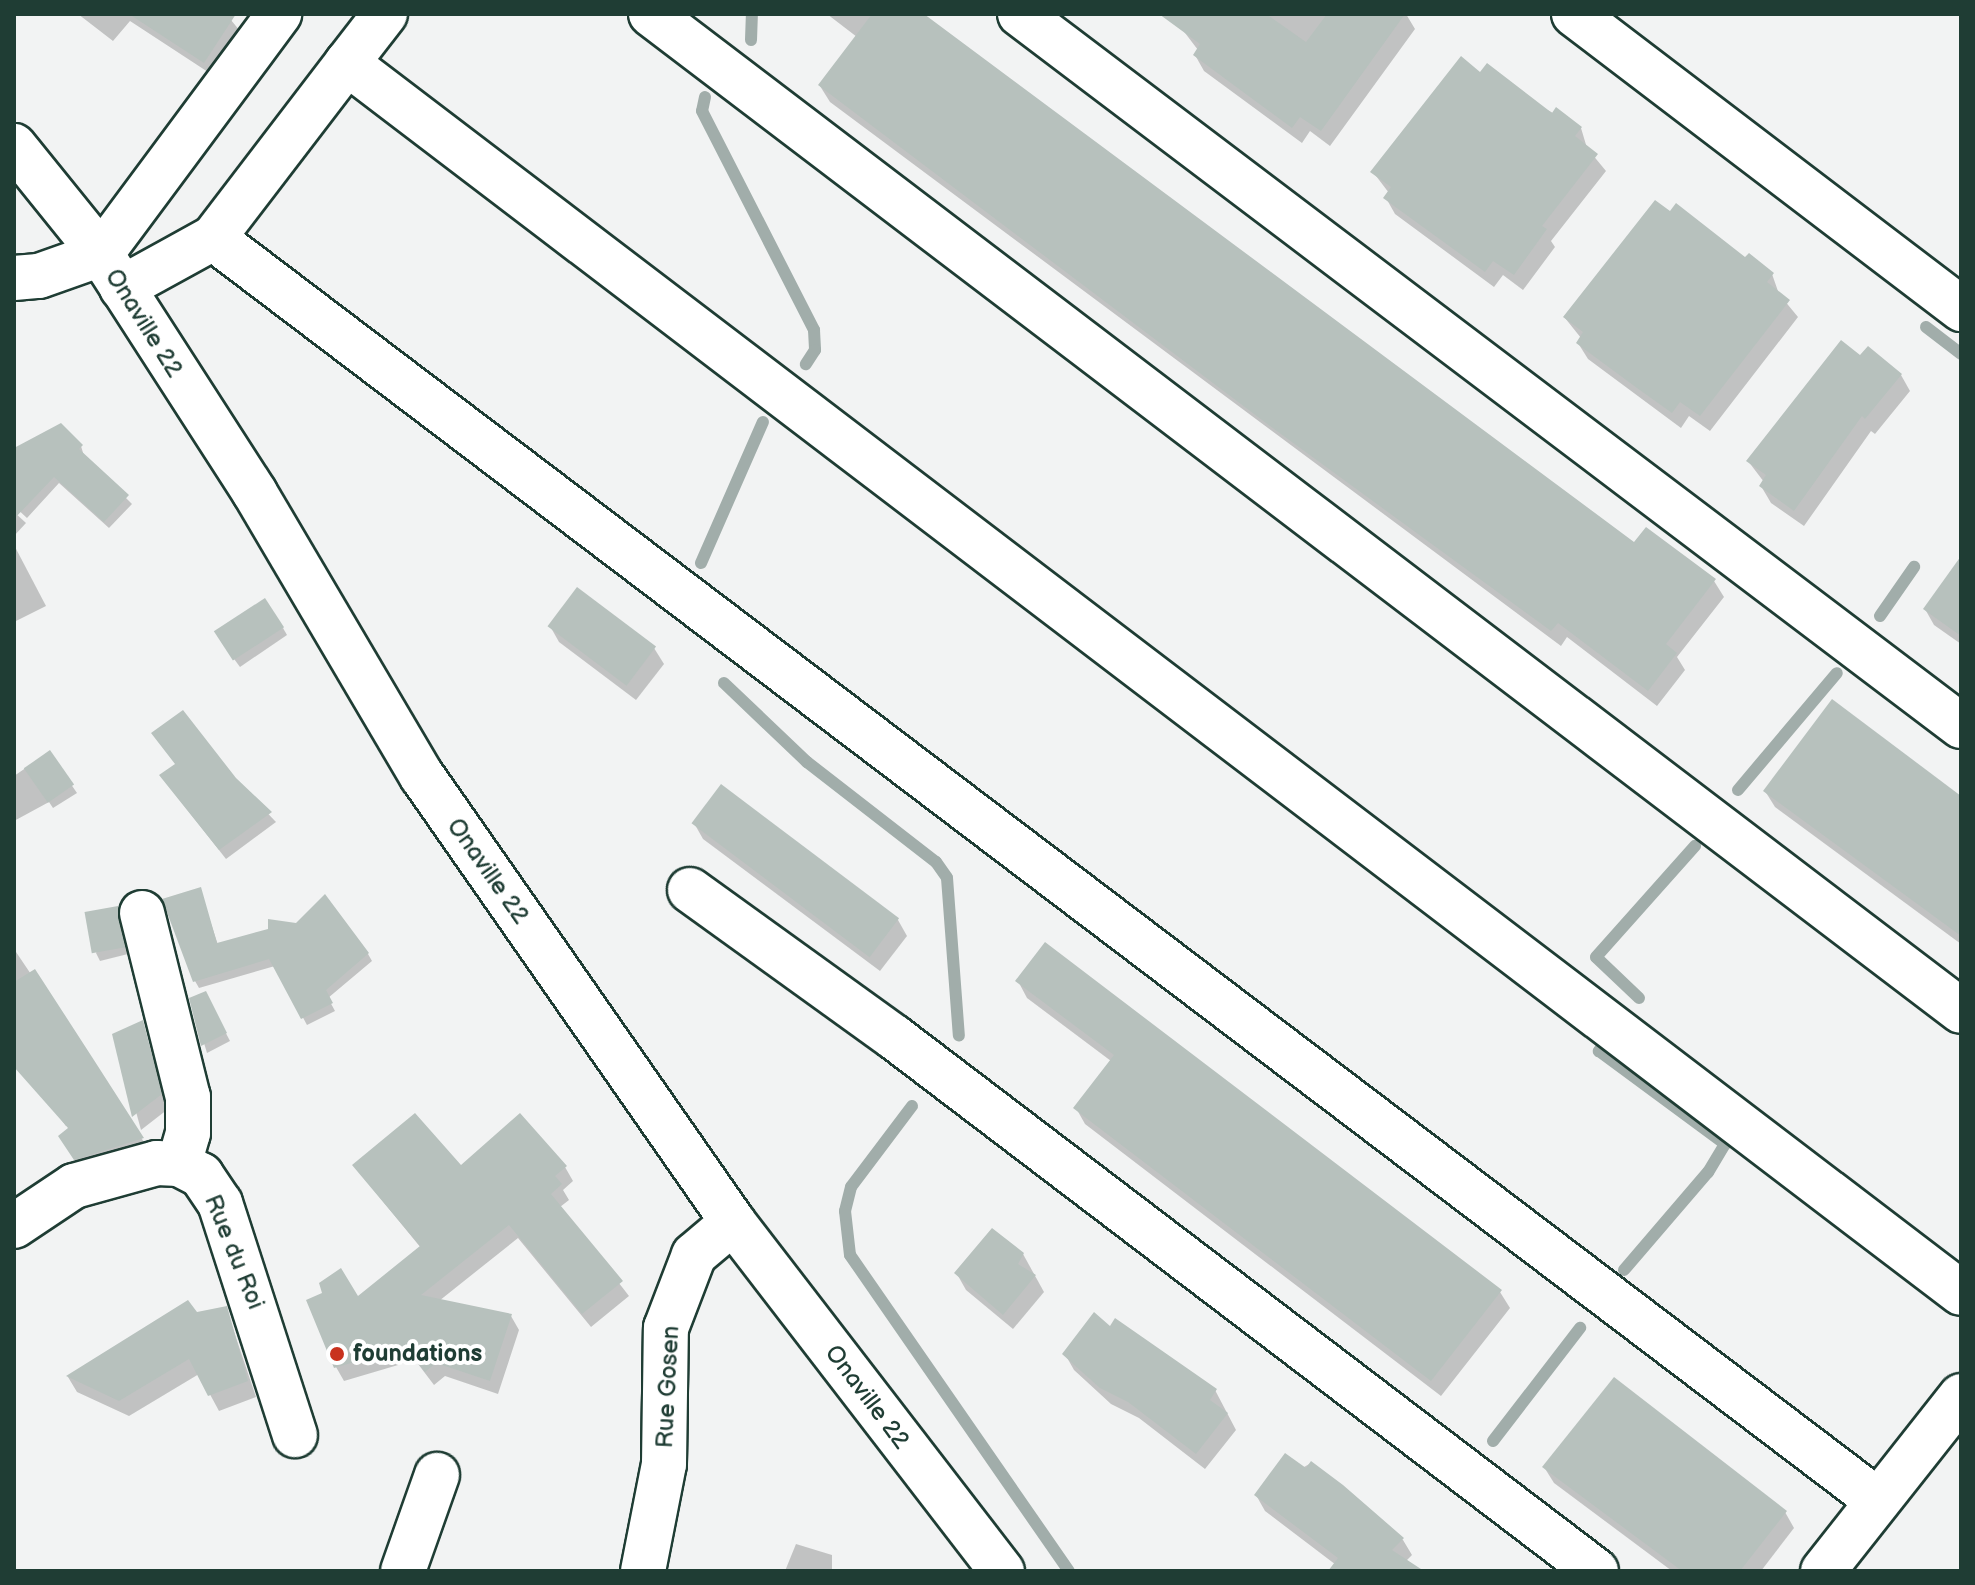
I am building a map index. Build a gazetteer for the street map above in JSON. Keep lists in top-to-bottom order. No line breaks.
{"streets":{"street":["Onaville 22","Rue du Roi","Rue Gosen"]},"crossings":[["Onaville 22","Rue Gosen"]],"places":["foundations"]}
